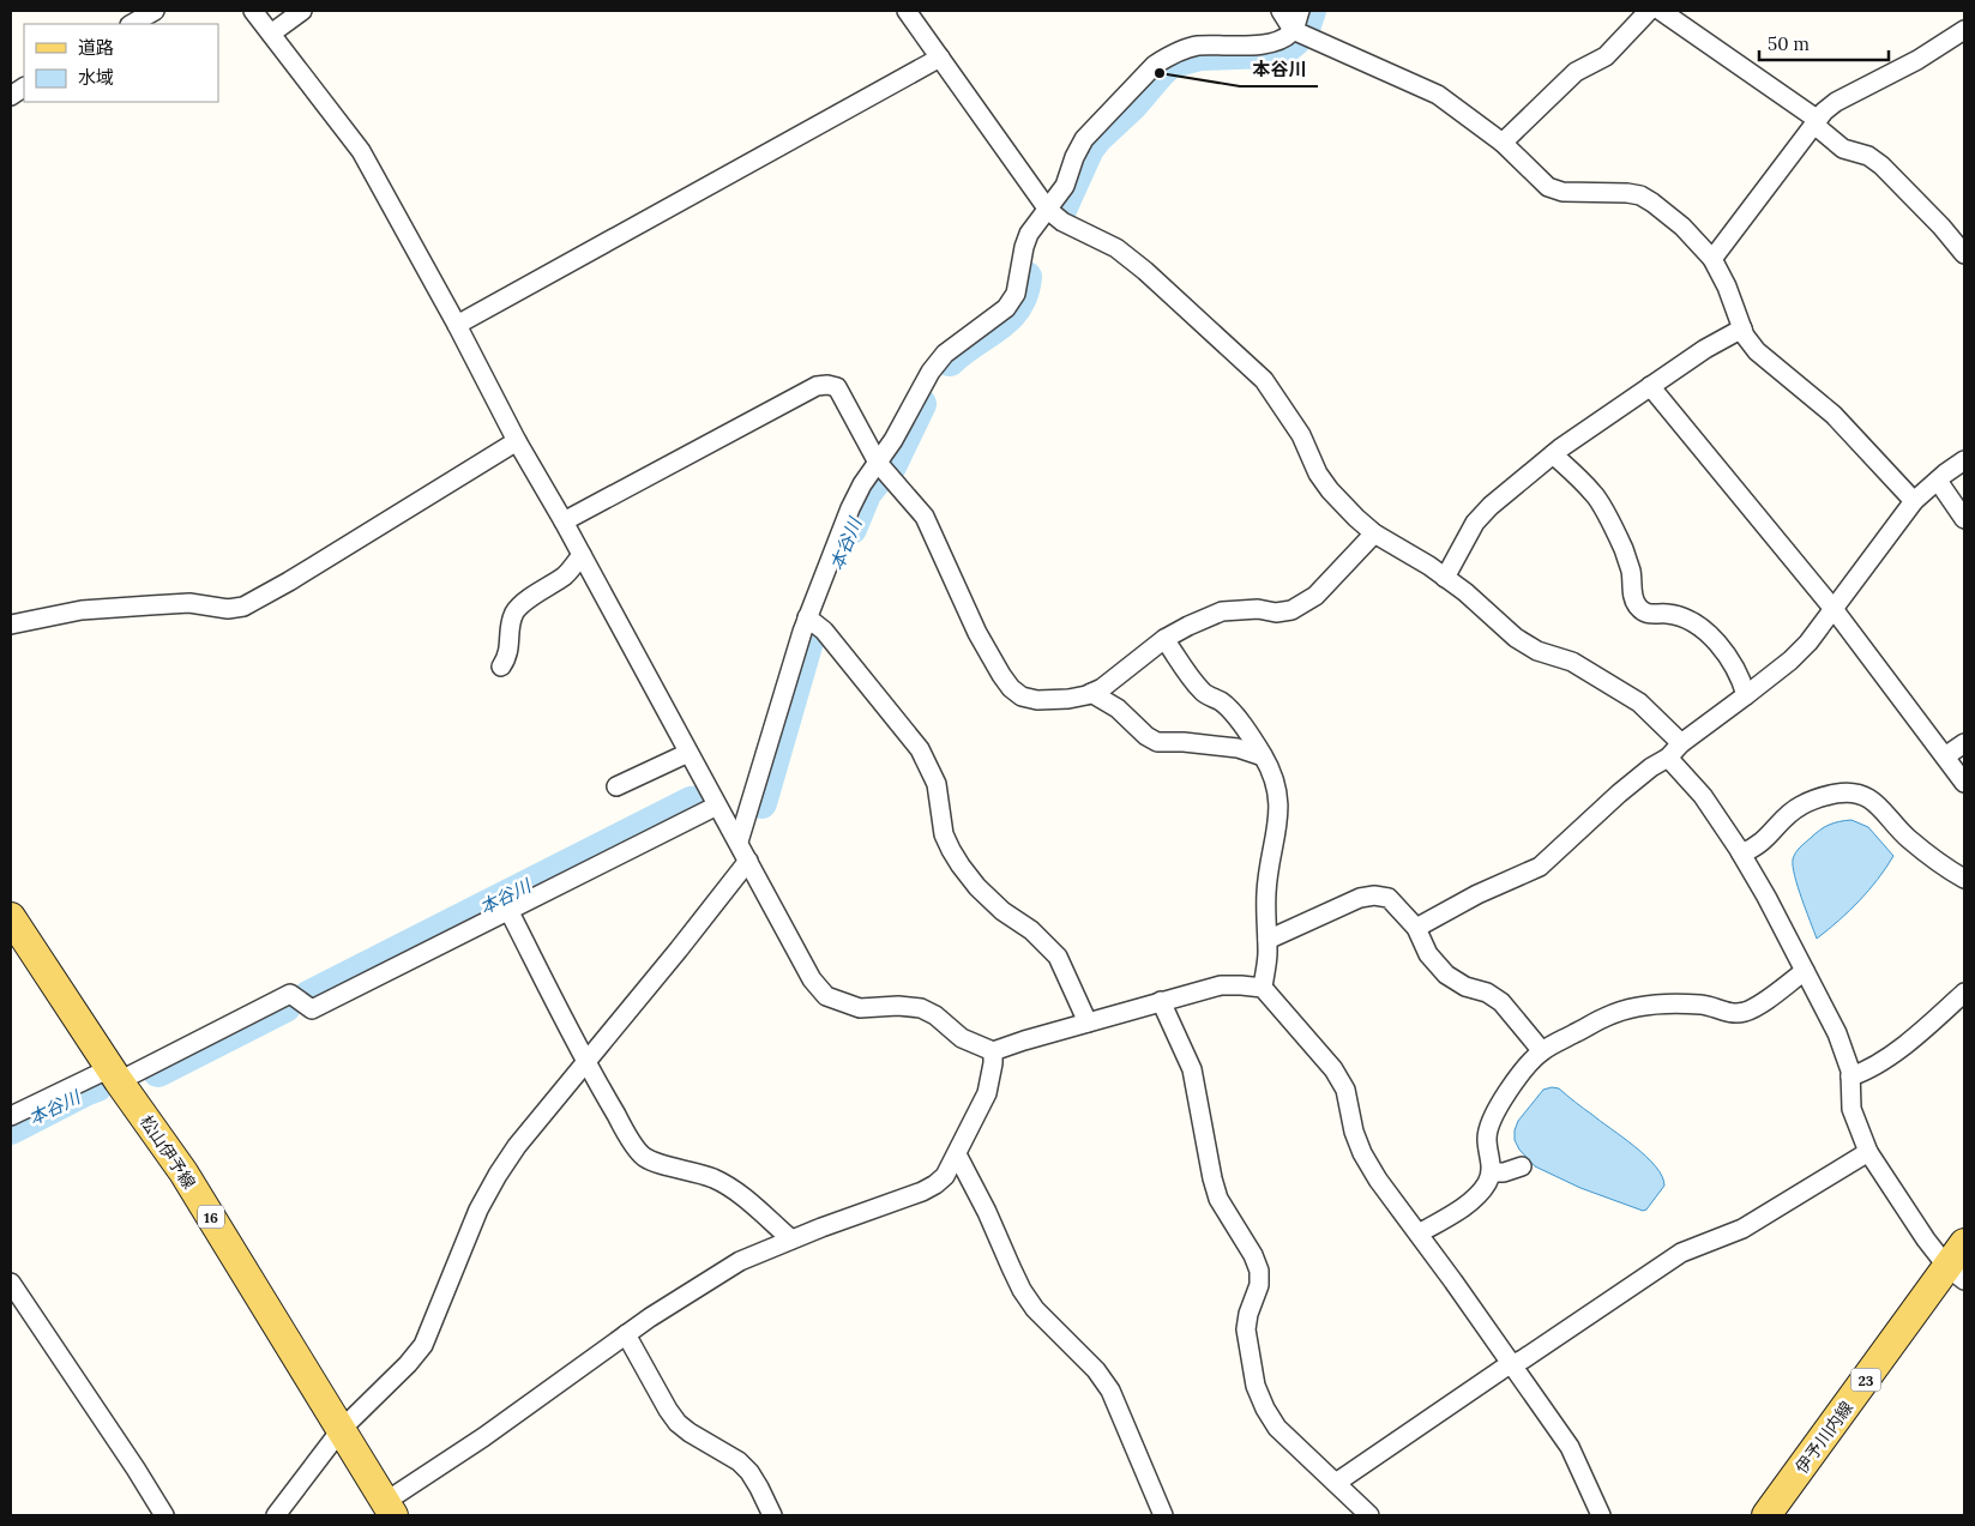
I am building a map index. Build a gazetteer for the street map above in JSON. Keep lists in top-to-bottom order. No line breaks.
{"streets":{"main road":["松山伊予線","16","23","伊予川内線"]},"water":["本谷川"],"places":["本谷川"],"legend":["道路","水域"],"scale_bar":"50 m"}
